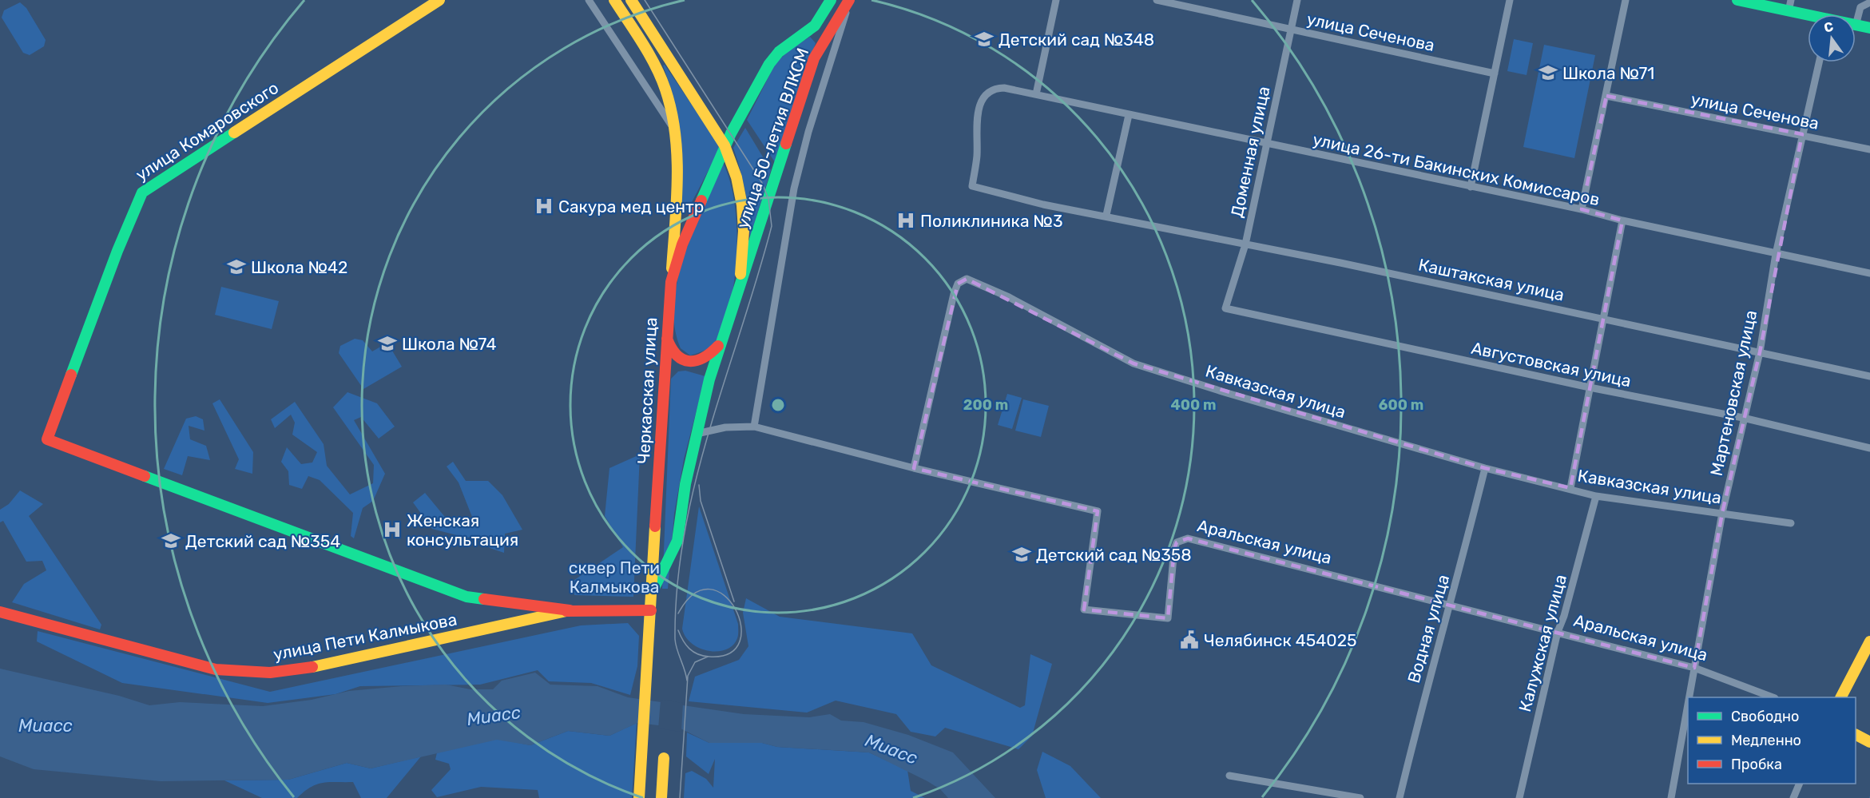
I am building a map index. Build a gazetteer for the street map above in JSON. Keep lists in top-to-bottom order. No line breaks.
{"streets":{"main road":["улица Комаровского","улица 50-летия ВЛКСМ","Черкасская улица","улица Пети Калмыкова"],"street":["улица Сеченова","Доменная улица","улица 26-ти Бакинских Комиссаров","Каштакская улица","Августовская улица","Кавказская улица","Мартеновская улица","Аральская улица","Водная улица","Калужская улица"]},"crossings":[["улица Сеченова","Доменная улица"],["улица Сеченова","Мартеновская улица"],["улица Комаровского","улица Пети Калмыкова"],["улица 50-летия ВЛКСМ","Черкасская улица"],["Доменная улица","улица 26-ти Бакинских Комиссаров"],["Доменная улица","Каштакская улица"],["Доменная улица","Августовская улица"],["улица 26-ти Бакинских Комиссаров","Каштакская улица"],["улица 26-ти Бакинских Комиссаров","Мартеновская улица"],["Каштакская улица","Мартеновская улица"],["Августовская улица","Мартеновская улица"],["Черкасская улица","улица Пети Калмыкова"],["Кавказская улица","Мартеновская улица"],["Кавказская улица","Аральская улица"],["Кавказская улица","Водная улица"],["Кавказская улица","Калужская улица"],["Мартеновская улица","Аральская улица"],["Аральская улица","Водная улица"],["Аральская улица","Калужская улица"]],"water":["Миасс"],"parks":["сквер Пети Калмыкова"],"places":{"school or university":["Детский сад №348","Школа №71","Школа №42","Школа №74","Детский сад №354","Детский сад №358"],"hospital":["Сакура мед центр","Поликлиника №3","Женская консультация"],"public building":["Челябинск 454025"]},"legend":["Свободно","Медленно","Пробка"],"north":"top","rings":["200 m","400 m","600 m"]}
